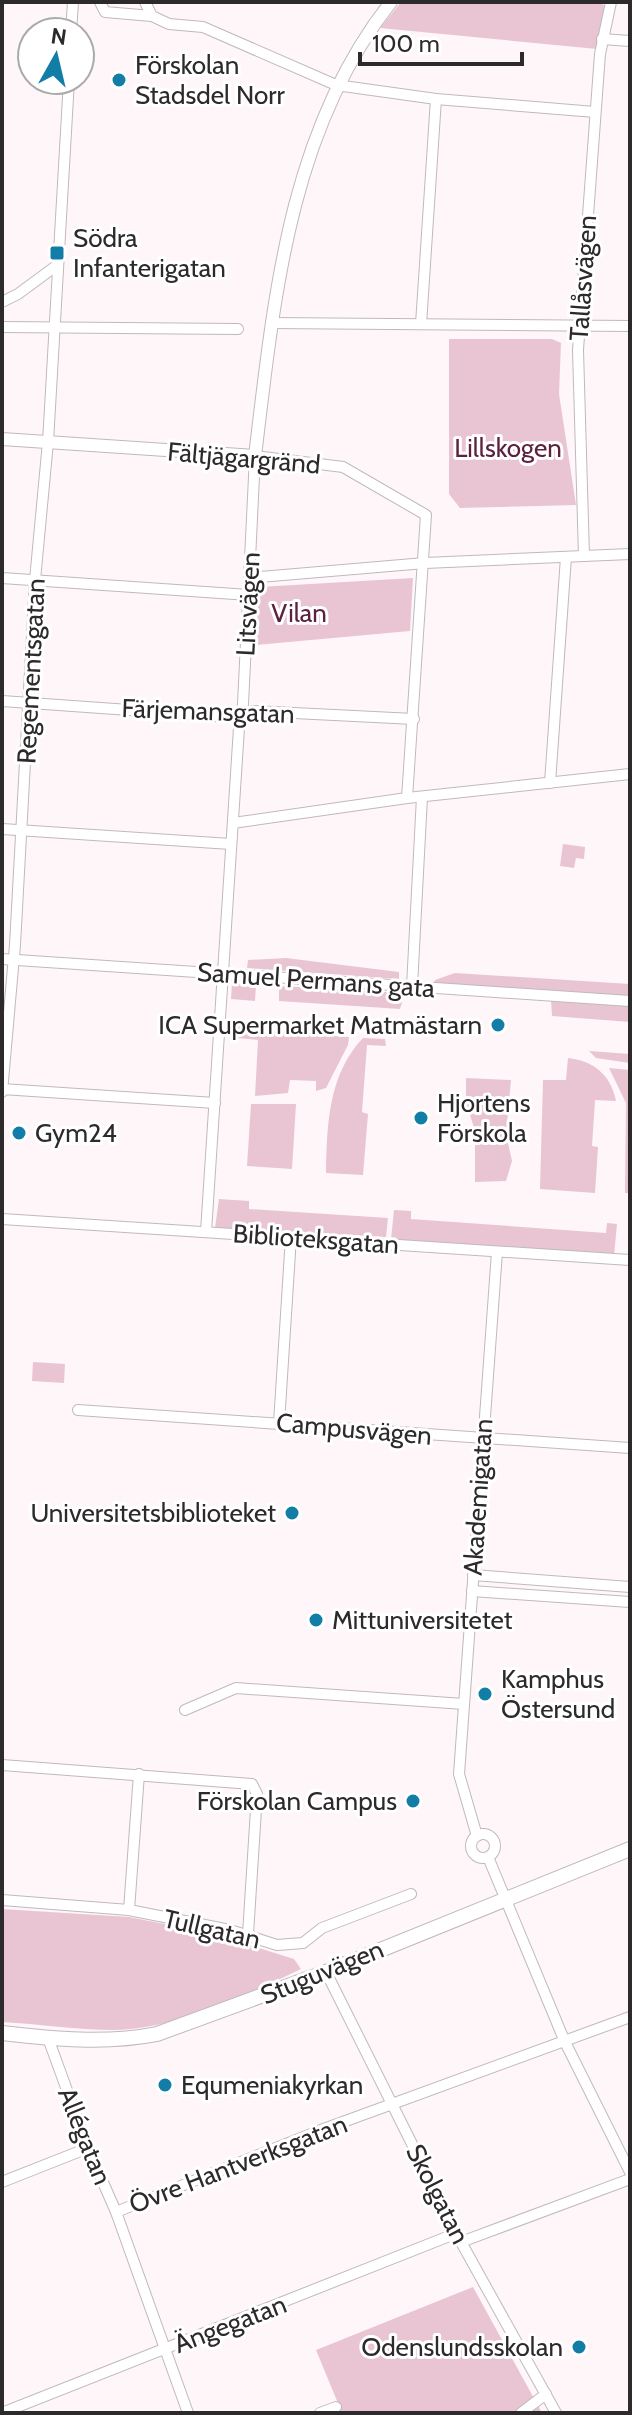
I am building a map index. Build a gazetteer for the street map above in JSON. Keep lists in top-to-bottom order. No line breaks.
{"streets":{"main road":["Stuguvägen"],"street":["Tallåsvägen","Fältjägargränd","Litsvägen","Regementsgatan","Färjemansgatan","Samuel Permans gata","Biblioteksgatan","Campusvägen","Akademigatan","Tullgatan","Allégatan","Övre Hantverksgatan","Skolgatan","Ängegatan"]},"crossings":[["Fältjägargränd","Litsvägen"],["Fältjägargränd","Regementsgatan"],["Litsvägen","Färjemansgatan"],["Litsvägen","Samuel Permans gata"],["Litsvägen","Biblioteksgatan"],["Regementsgatan","Färjemansgatan"],["Regementsgatan","Samuel Permans gata"],["Biblioteksgatan","Akademigatan"],["Campusvägen","Akademigatan"],["Stuguvägen","Allégatan"],["Stuguvägen","Skolgatan"],["Allégatan","Övre Hantverksgatan"],["Allégatan","Ängegatan"],["Övre Hantverksgatan","Skolgatan"],["Skolgatan","Ängegatan"]],"parks":["Lillskogen","Vilan"],"places":{"other":["Förskolan Stadsdel Norr","ICA Supermarket Matmästarn","Hjortens Förskola","Gym24","Universitetsbiblioteket","Mittuniversitetet","Kamphus Östersund","Förskolan Campus","Equmeniakyrkan","Odenslundsskolan"],"transit":["Södra Infanterigatan"]},"scale_bar":"100 m","north":"top"}
